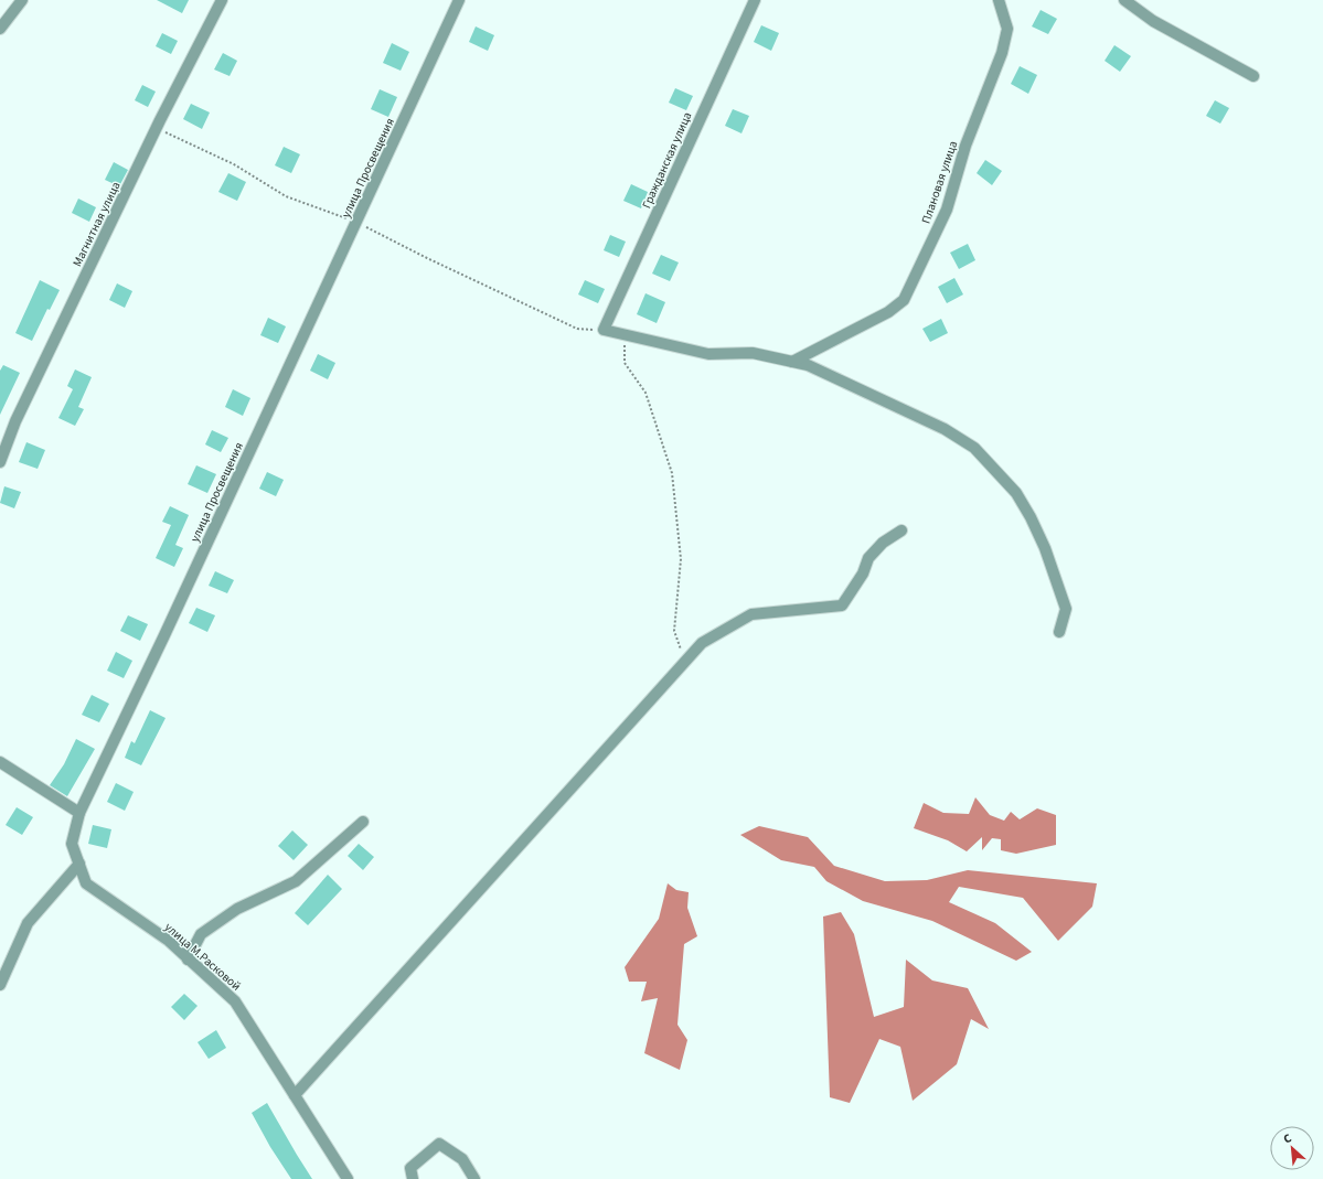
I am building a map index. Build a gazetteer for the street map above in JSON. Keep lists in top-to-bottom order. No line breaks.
{"streets":{"street":["Гражданская улица","улица Просвещения","Плановая улица","Магнитная улица","улица М.Расковой"]},"crossings":[["улица Просвещения","улица М.Расковой"]],"north":"top left"}
